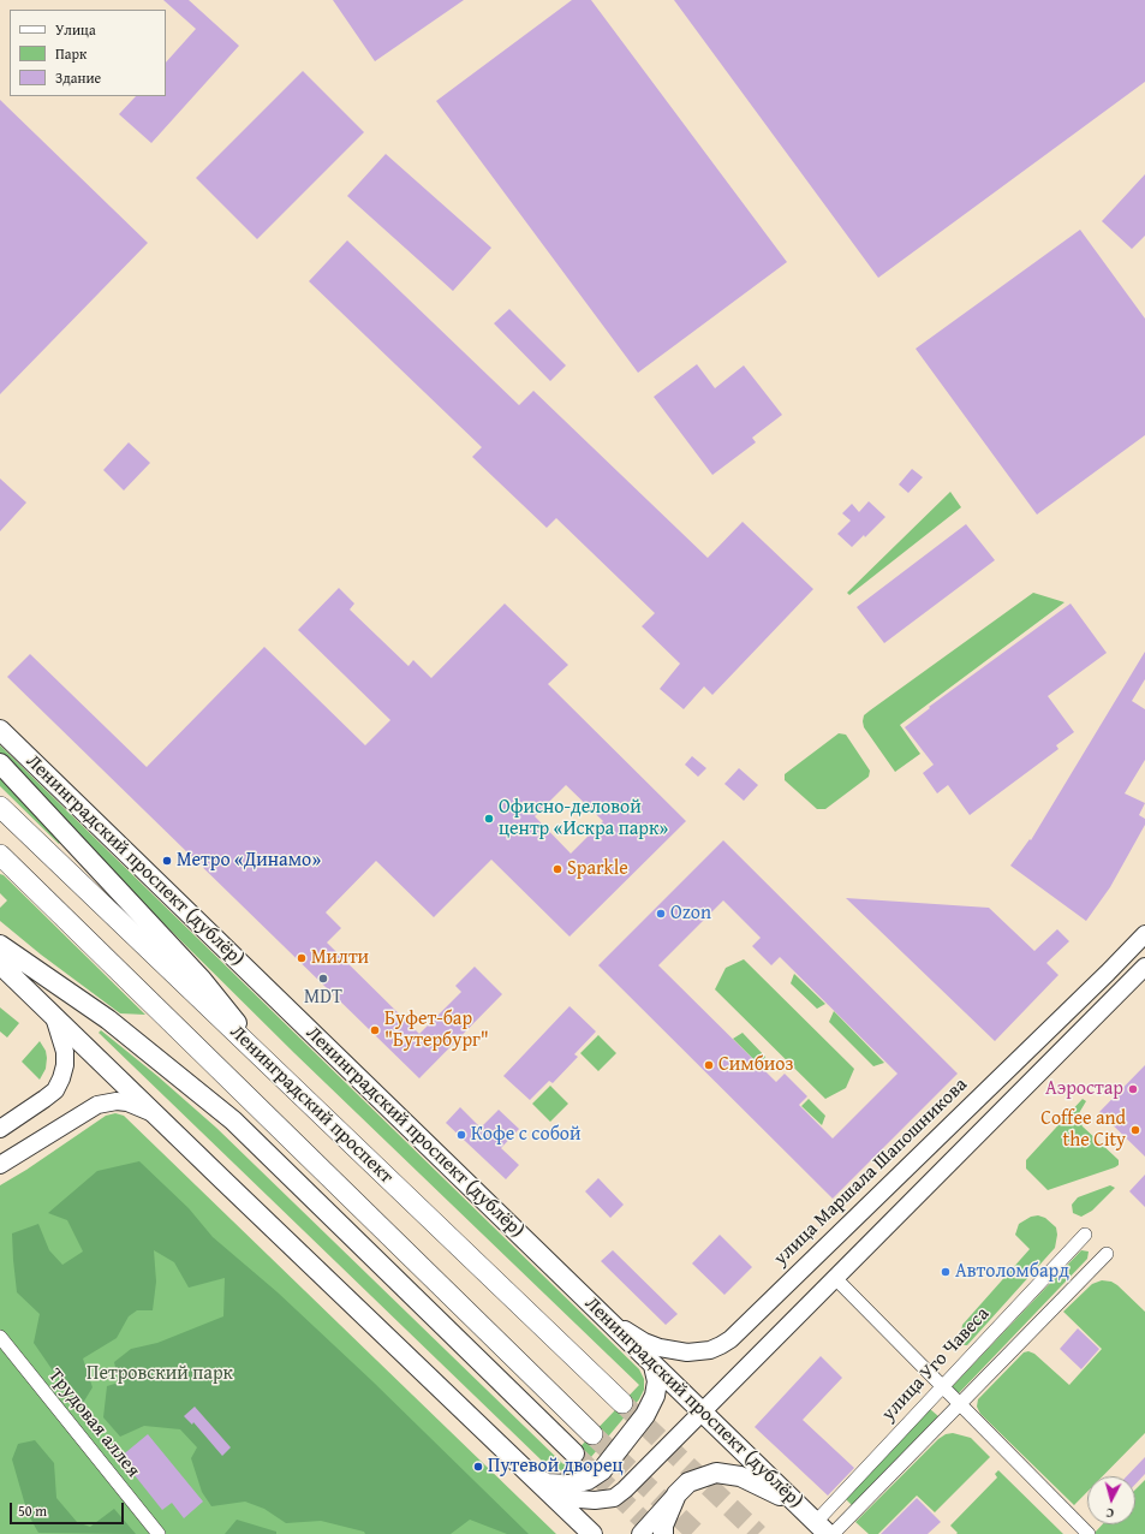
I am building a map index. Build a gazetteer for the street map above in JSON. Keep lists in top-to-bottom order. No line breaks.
{"streets":{"main road":["Ленинградский проспект (дублёр)","Ленинградский проспект"],"street":["улица Маршала Шапошникова","улица Уго Чавеса","Трудовая аллея"]},"crossings":[["Ленинградский проспект (дублёр)","улица Маршала Шапошникова"],["Ленинградский проспект (дублёр)","улица Уго Чавеса"]],"parks":["Петровский парк"],"places":["Офисно-деловой центр «Искра парк»","Метро «Динамо»","Sparkle","Ozon","Милти","MDT","Буфет-бар \"Бутербург\"","Симбиоз","Аэростар","Coffee and the City","Кофе с собой","Автоломбард","Путевой дворец"],"legend":["Улица","Парк","Здание"],"scale_bar":"50 m","north":"bottom"}
